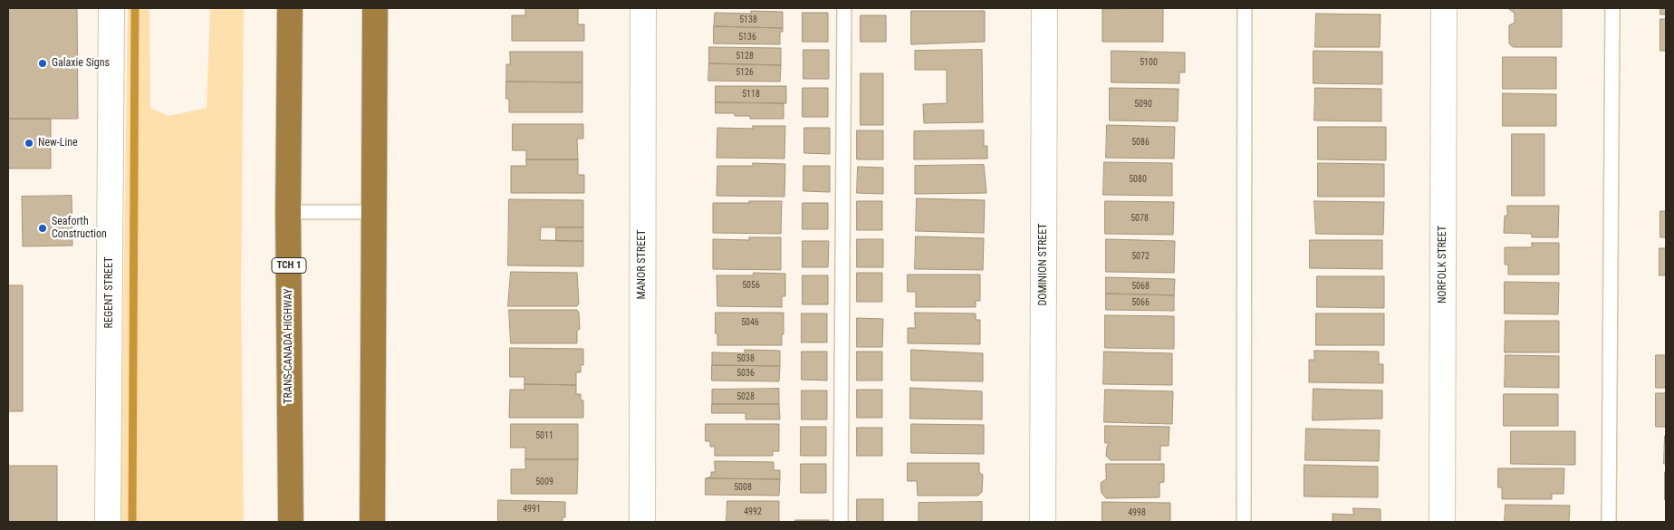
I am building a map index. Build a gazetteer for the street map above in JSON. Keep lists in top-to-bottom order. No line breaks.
{"streets":{"highway":["TCH 1","TRANS-CANADA HIGHWAY"],"street":["MANOR STREET","DOMINION STREET","NORFOLK STREET","REGENT STREET"]},"places":["Galaxie Signs","New-Line","Seaforth Construction"],"house_numbers":["5138","5136","5128","5100","5126","5118","5090","5086","5080","5078","5072","5056","5068","5066","5046","5038","5036","5028","5011","5009","5008","4991","4992","4998"]}
